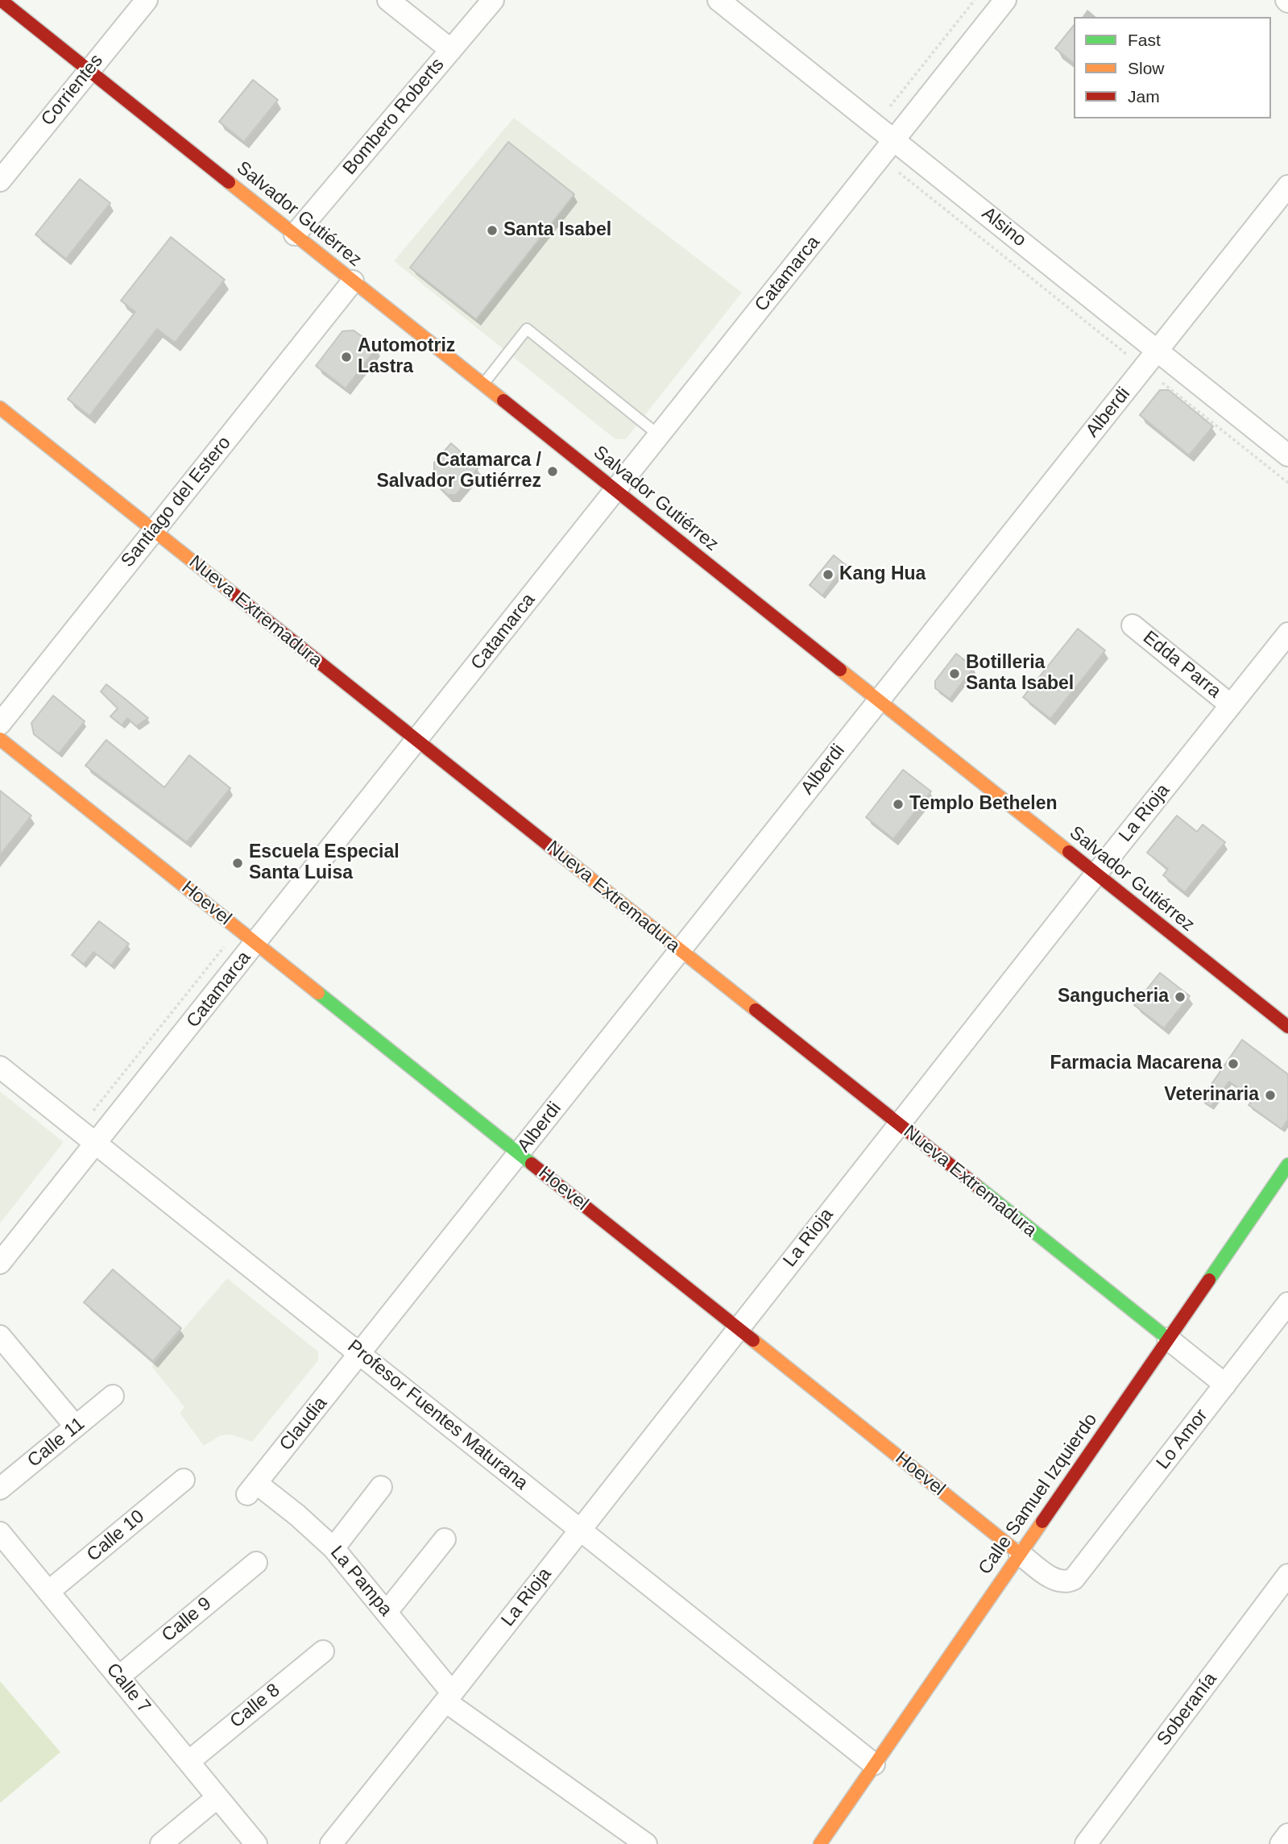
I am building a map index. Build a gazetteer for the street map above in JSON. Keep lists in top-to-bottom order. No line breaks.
{"streets":{"street":["Corrientes","Bombero Roberts","Salvador Gutiérrez","Alsino","Catamarca","Alberdi","Santiago del Estero","Nueva Extremadura","Edda Parra","La Rioja","Hoevel","Profesor Fuentes Maturana","Claudia","Lo Amor","Calle 11","Calle Samuel Izquierdo","Calle 10","La Pampa","Calle 9","Calle 7","Calle 8","Soberanía"]},"crossings":[["Corrientes","Salvador Gutiérrez"],["Bombero Roberts","Salvador Gutiérrez"],["Salvador Gutiérrez","Catamarca"],["Salvador Gutiérrez","Alberdi"],["Salvador Gutiérrez","Santiago del Estero"],["Salvador Gutiérrez","La Rioja"],["Alsino","Catamarca"],["Alsino","Alberdi"],["Catamarca","Nueva Extremadura"],["Catamarca","Hoevel"],["Catamarca","Profesor Fuentes Maturana"],["Alberdi","Nueva Extremadura"],["Alberdi","Hoevel"],["Alberdi","Profesor Fuentes Maturana"],["Alberdi","Claudia"],["Santiago del Estero","Nueva Extremadura"],["Nueva Extremadura","La Rioja"],["Nueva Extremadura","Lo Amor"],["Nueva Extremadura","Calle Samuel Izquierdo"],["Edda Parra","La Rioja"],["La Rioja","Hoevel"],["La Rioja","Profesor Fuentes Maturana"],["La Rioja","La Pampa"],["Hoevel","Lo Amor"],["Hoevel","Calle Samuel Izquierdo"],["Profesor Fuentes Maturana","Claudia"],["Profesor Fuentes Maturana","Calle Samuel Izquierdo"],["Claudia","La Pampa"],["Calle 10","Calle 7"],["Calle 9","Calle 7"],["Calle 7","Calle 8"]],"places":["Santa Isabel","Automotriz Lastra","Catamarca / Salvador Gutiérrez","Kang Hua","Botilleria Santa Isabel","Templo Bethelen","Escuela Especial Santa Luisa","Sangucheria","Farmacia Macarena","Veterinaria"],"legend":["Fast","Slow","Jam"]}
